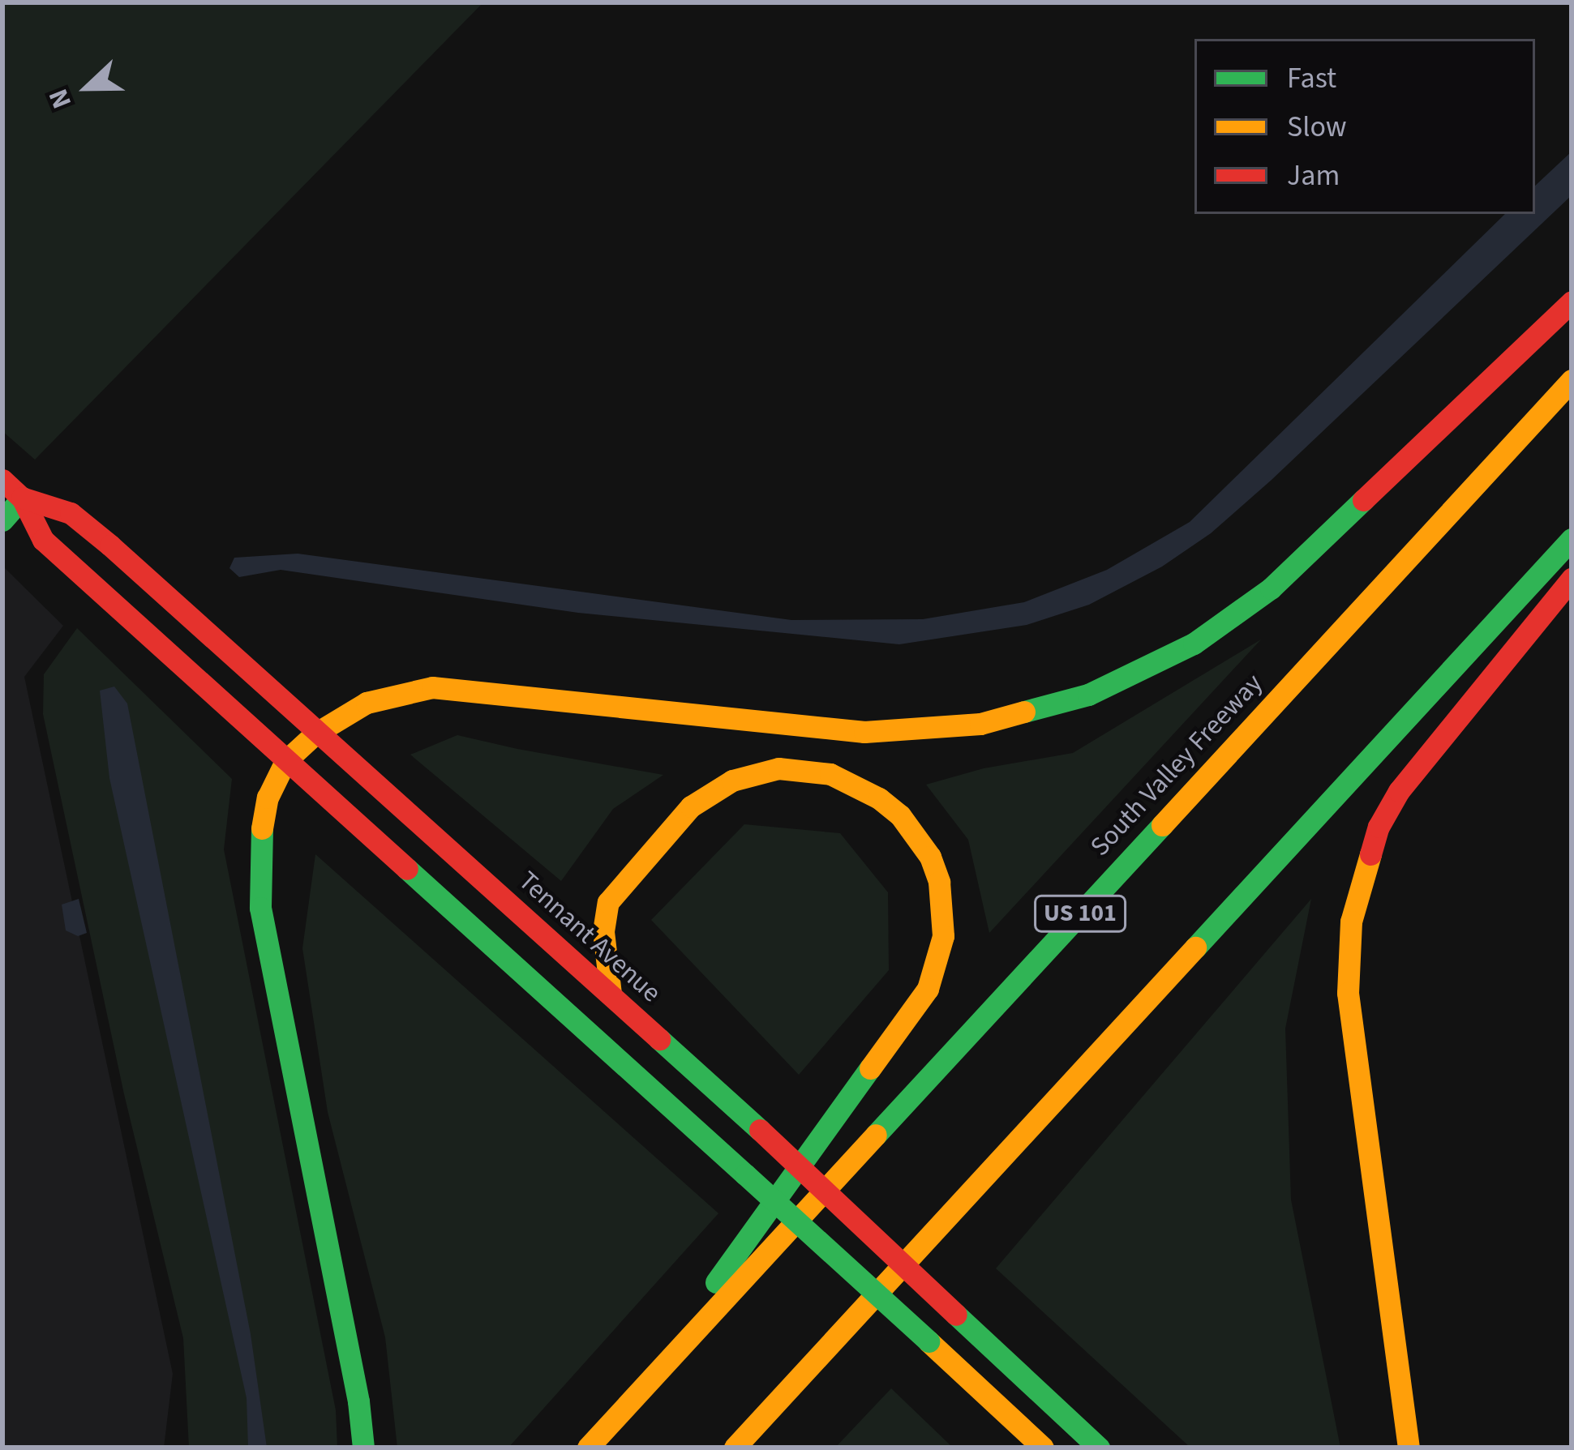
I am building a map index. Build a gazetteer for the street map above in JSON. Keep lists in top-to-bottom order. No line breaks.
{"streets":{"main road":["South Valley Freeway","US 101","Tennant Avenue"]},"legend":["Fast","Slow","Jam"],"north":"left"}
